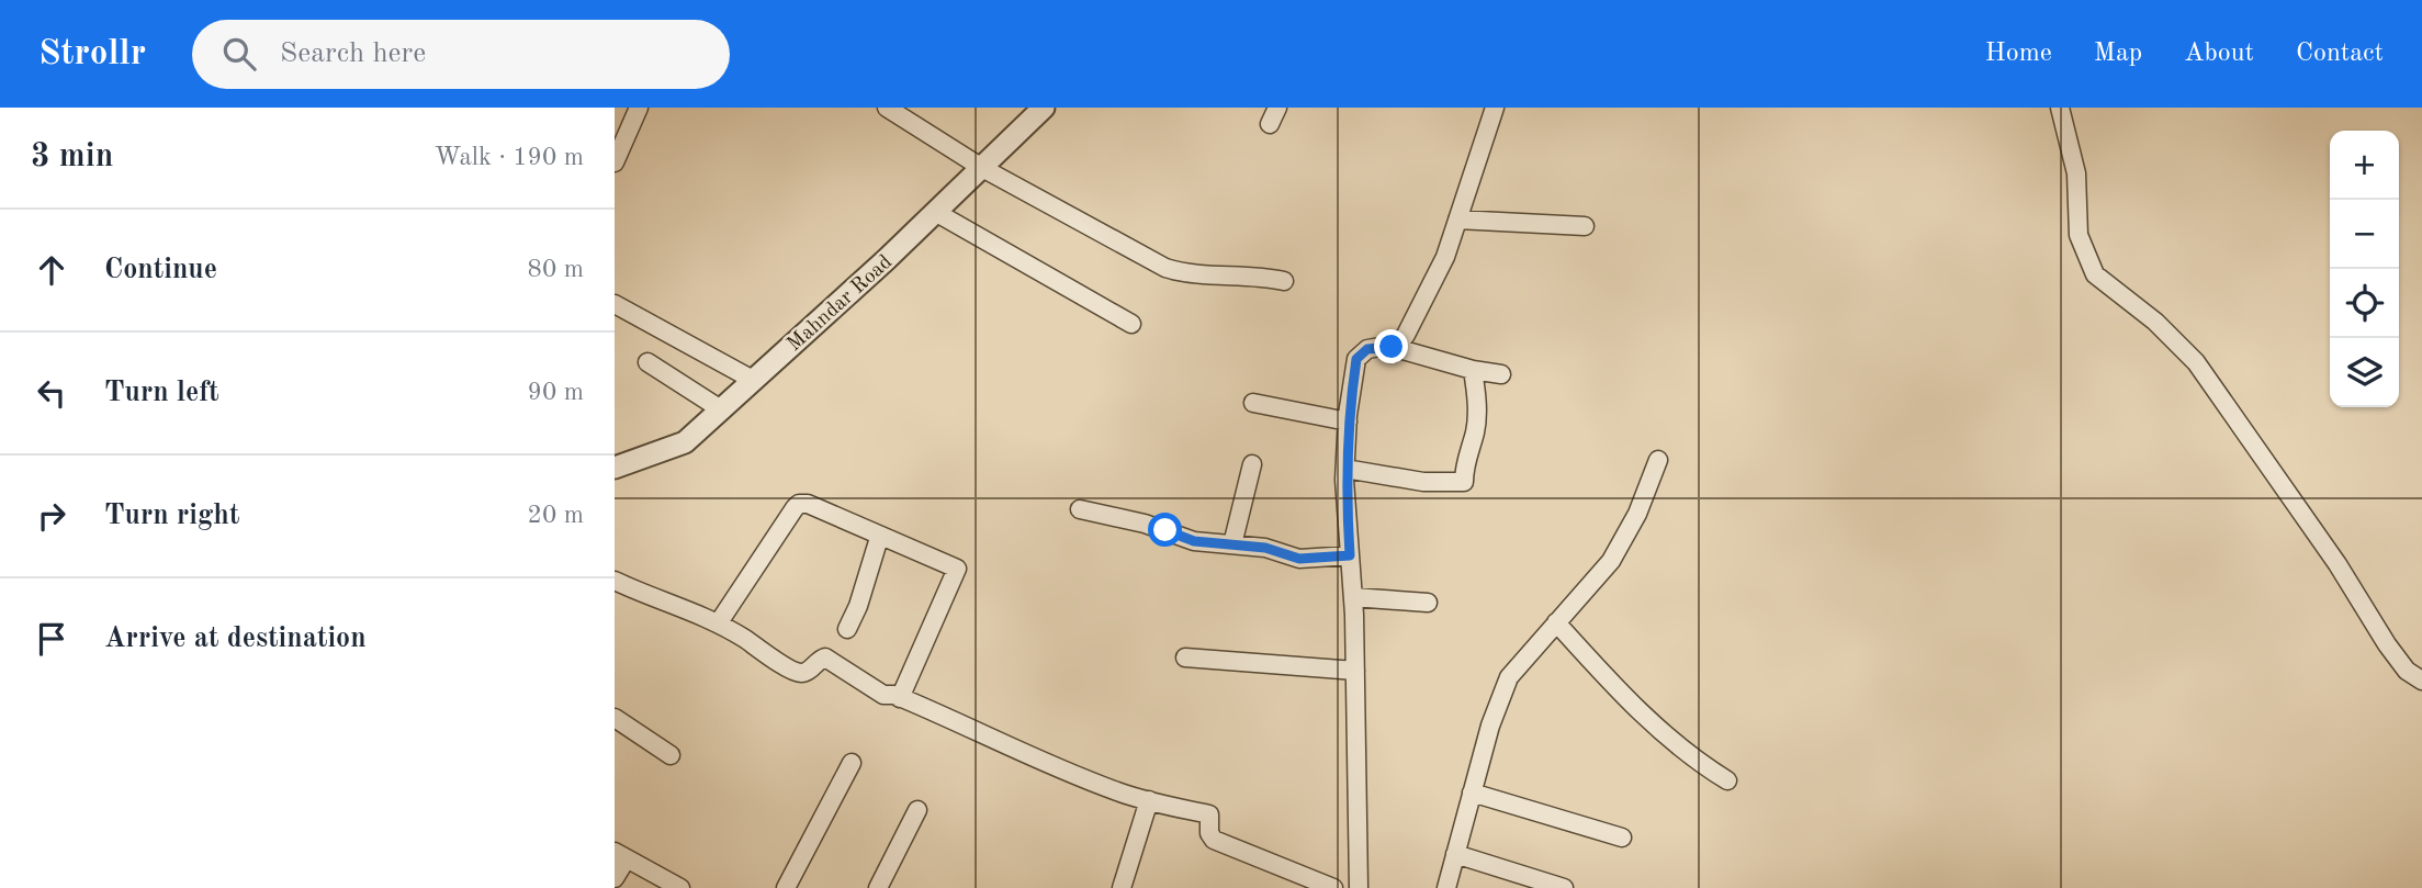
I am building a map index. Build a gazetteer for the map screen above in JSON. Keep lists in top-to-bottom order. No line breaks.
{"streets":{"street":["Mahndar Road"]},"page":{"header":"Strollr","search":"Search here","nav":["Home","Map","About","Contact"],"heading":["3 min","Walk · 190 m"],"map_buttons":["+","−"],"list":[["Continue","80 m"],["Turn left","90 m"],["Turn right","20 m"],"Arrive at destination"]}}
